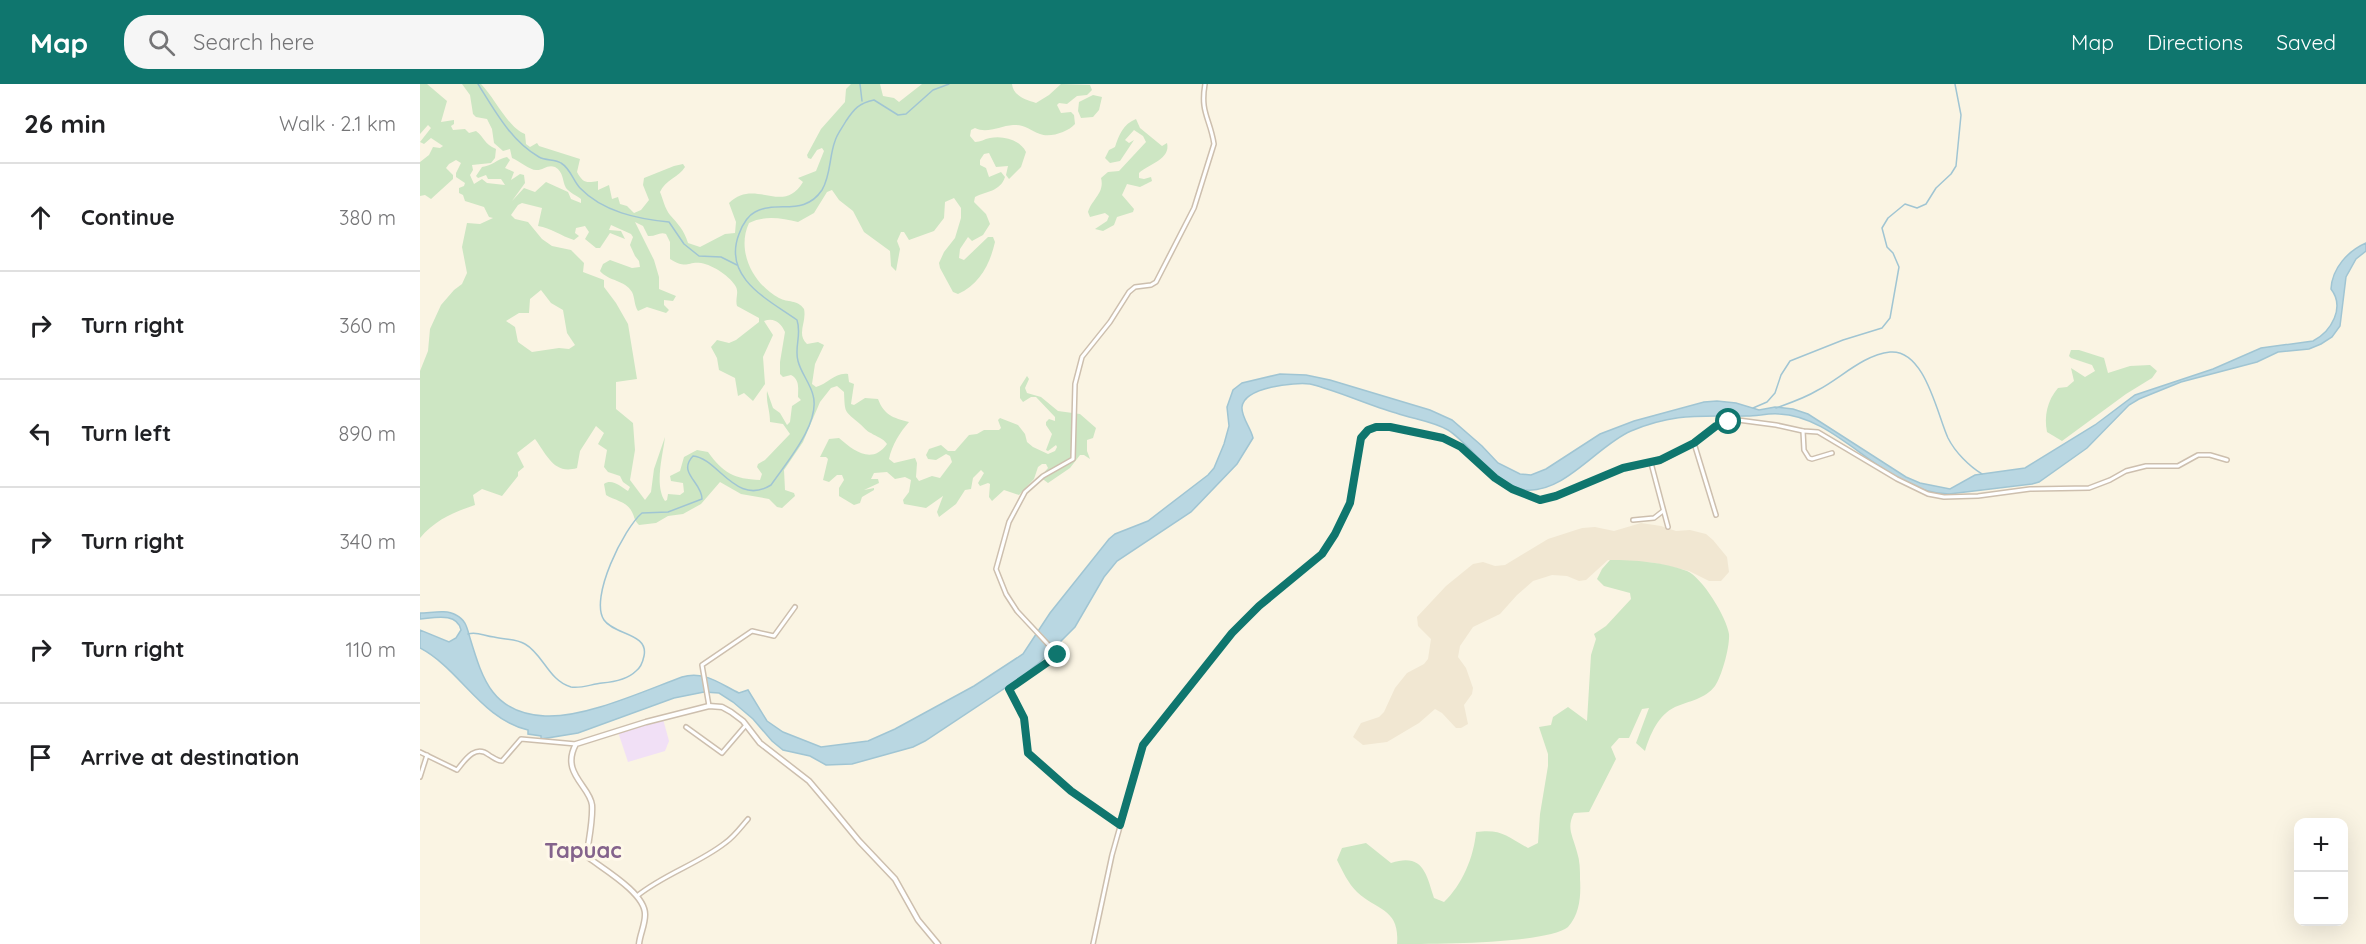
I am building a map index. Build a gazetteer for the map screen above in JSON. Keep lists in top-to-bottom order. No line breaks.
{"districts":["Tapuac"],"page":{"header":"Map","search":"Search here","nav":["Map","Directions","Saved"],"heading":["26 min","Walk · 2.1 km"],"list":[["Continue","380 m"],["Turn right","360 m"],["Turn left","890 m"],["Turn right","340 m"],["Turn right","110 m"],"Arrive at destination"],"map_buttons":["+","−"]}}
